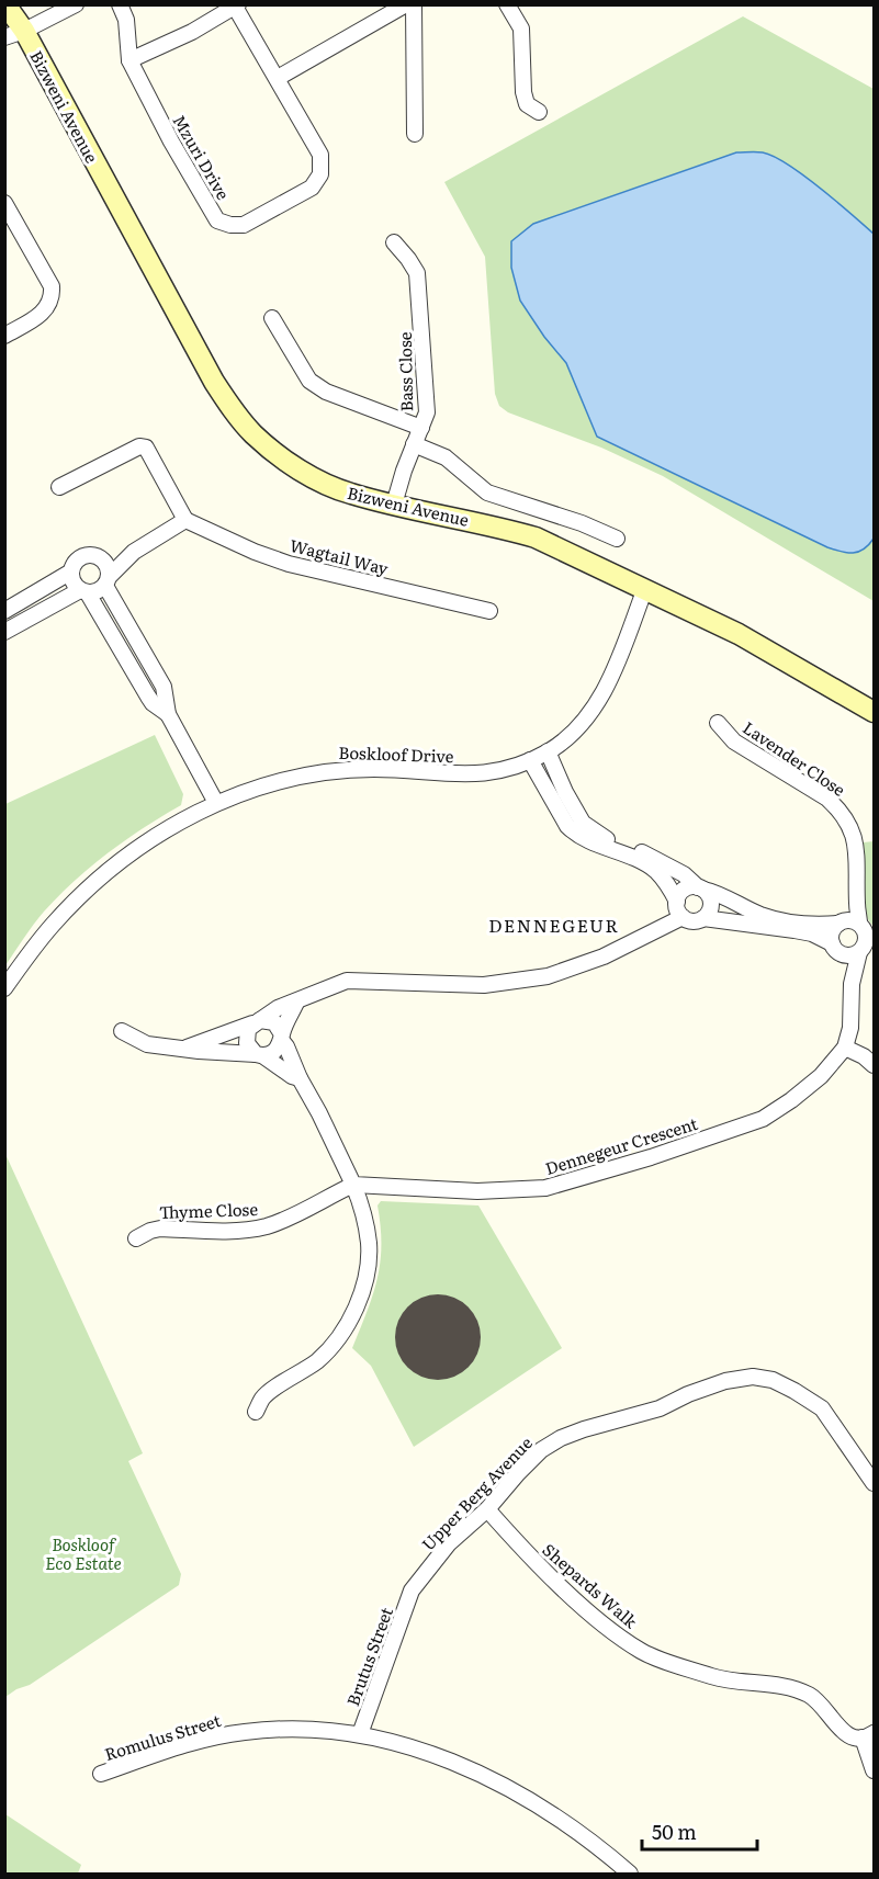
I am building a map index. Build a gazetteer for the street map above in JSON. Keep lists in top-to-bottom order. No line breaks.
{"streets":{"street":["Bizweni Avenue","Mzuri Drive","Bass Close","Wagtail Way","Boskloof Drive","Lavender Close","Dennegeur Crescent","Thyme Close","Upper Berg Avenue","Shepards Walk","Brutus Street","Romulus Street"]},"crossings":[["Bizweni Avenue","Bass Close"],["Bizweni Avenue","Boskloof Drive"],["Dennegeur Crescent","Thyme Close"],["Upper Berg Avenue","Shepards Walk"],["Upper Berg Avenue","Brutus Street"],["Brutus Street","Romulus Street"]],"districts":["DENNEGEUR"],"parks":["Boskloof Eco Estate"],"scale_bar":"50 m"}
